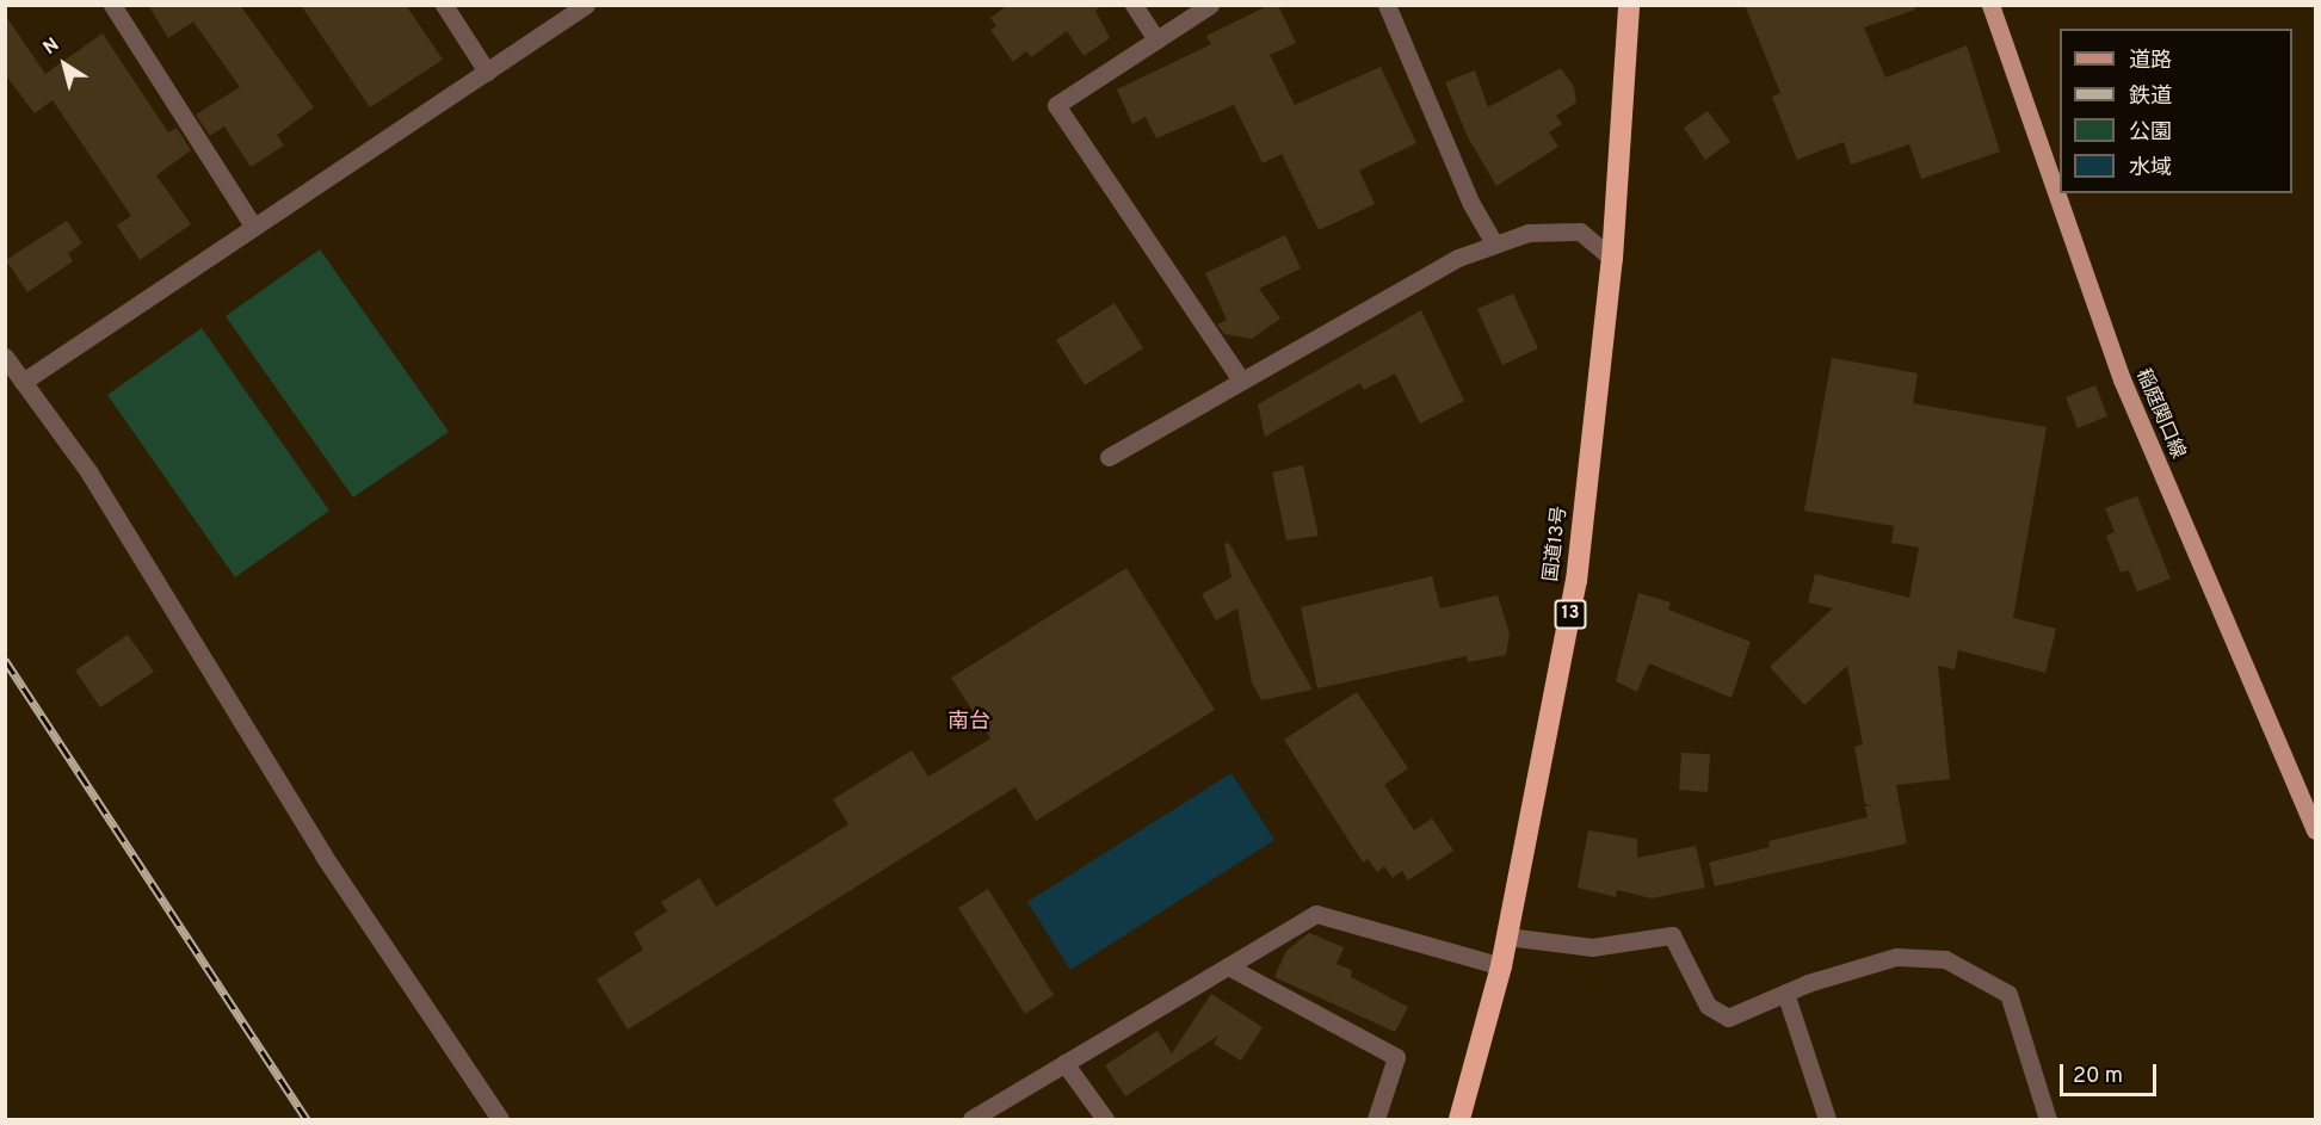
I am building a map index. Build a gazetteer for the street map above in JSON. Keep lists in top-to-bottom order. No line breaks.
{"streets":{"highway":["国道13号","13"],"main road":["稲庭関口線"]},"districts":["南台"],"legend":["道路","鉄道","公園","水域"],"scale_bar":"20 m","north":"top left"}
